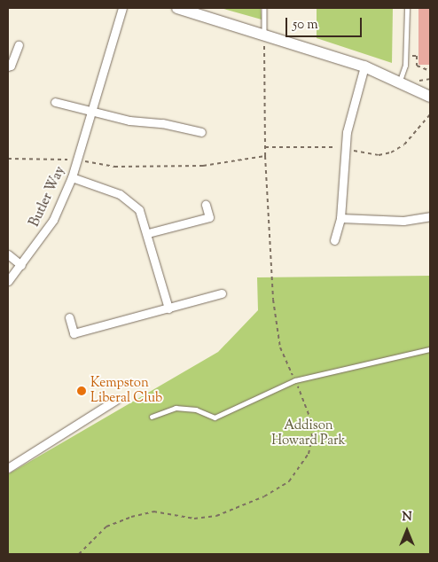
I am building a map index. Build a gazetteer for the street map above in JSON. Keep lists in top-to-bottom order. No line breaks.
{"streets":{"street":["Butler Way"]},"parks":["Addison Howard Park"],"places":["Kempston Liberal Club"],"scale_bar":"50 m","north":"top"}
